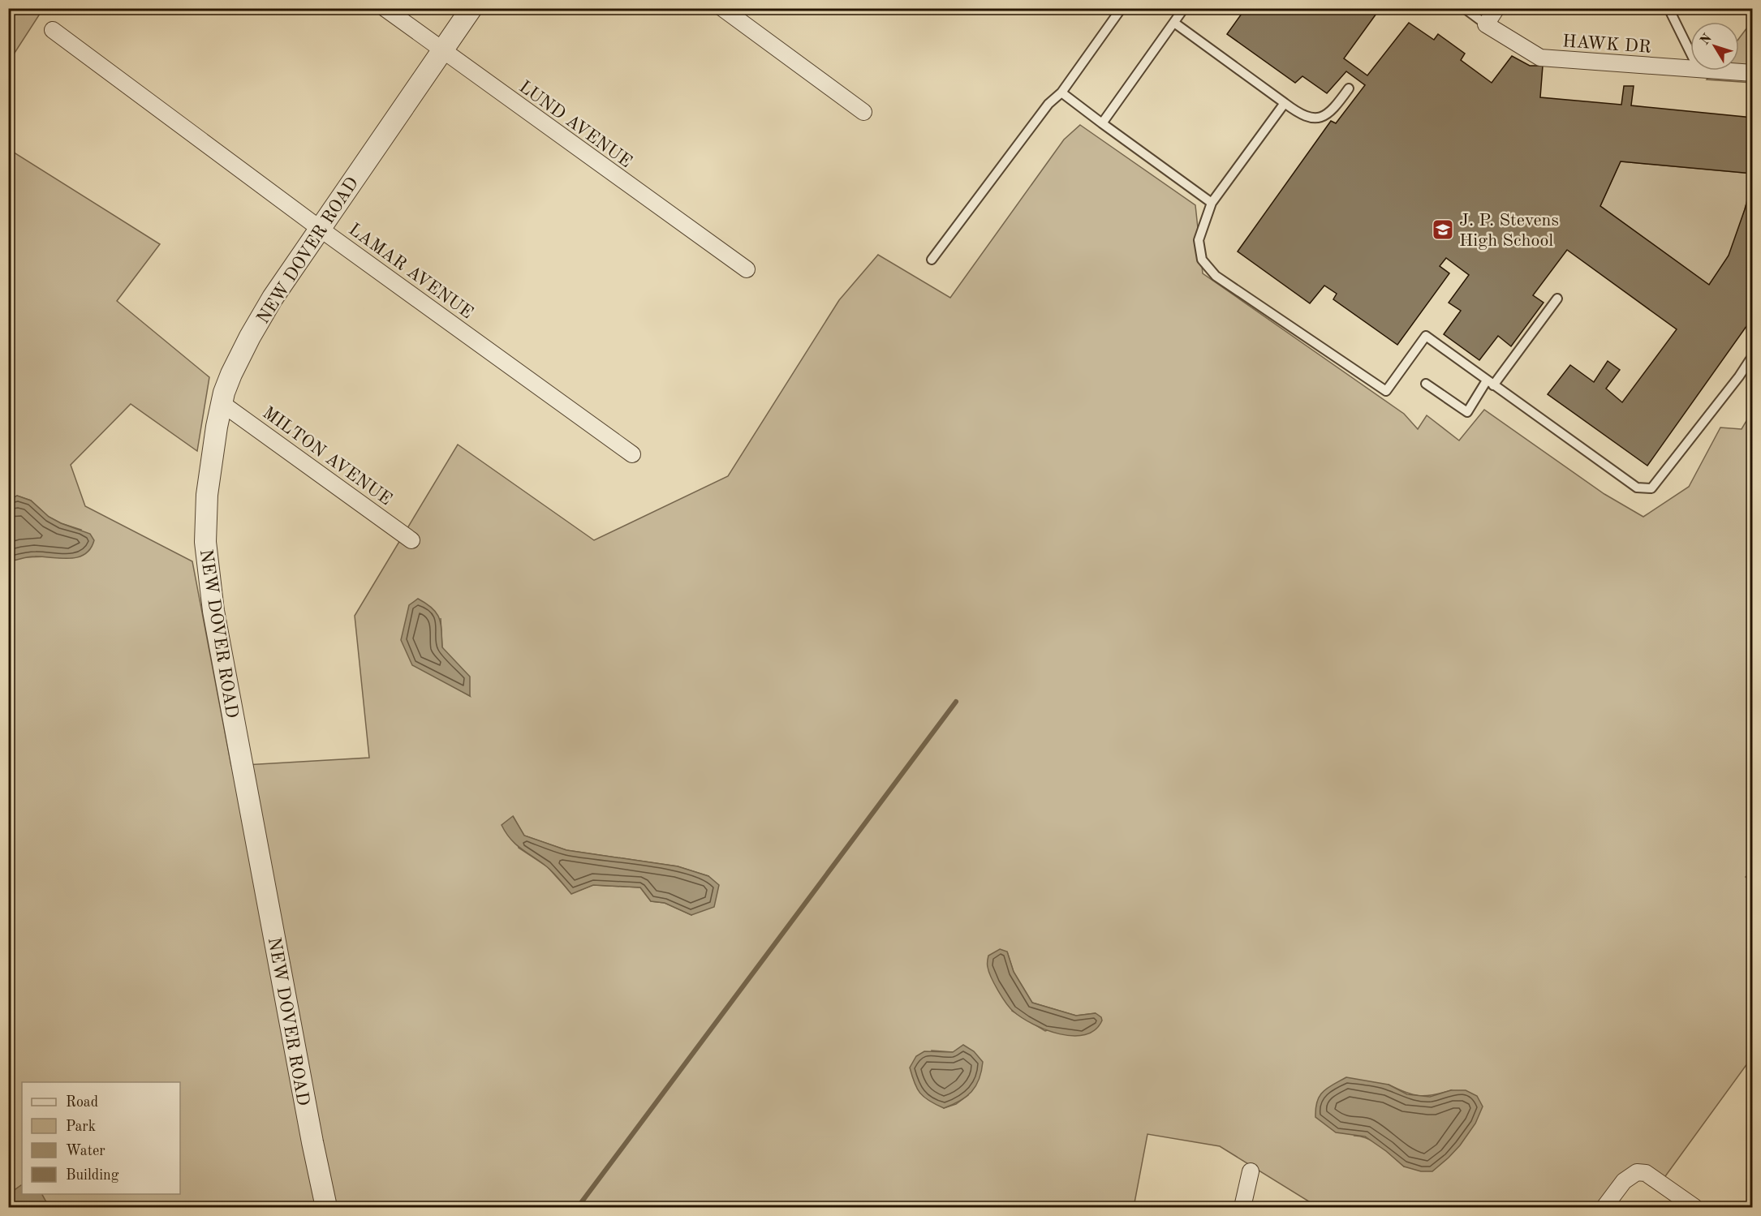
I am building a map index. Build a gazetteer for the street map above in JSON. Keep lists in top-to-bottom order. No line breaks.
{"streets":{"street":["HAWK DR","LUND AVENUE","NEW DOVER ROAD","LAMAR AVENUE","MILTON AVENUE"]},"crossings":[["LUND AVENUE","NEW DOVER ROAD"],["NEW DOVER ROAD","LAMAR AVENUE"],["NEW DOVER ROAD","MILTON AVENUE"]],"places":{"school or university":["J. P. Stevens High School"]},"legend":["Road","Park","Water","Building"],"north":"top left"}
